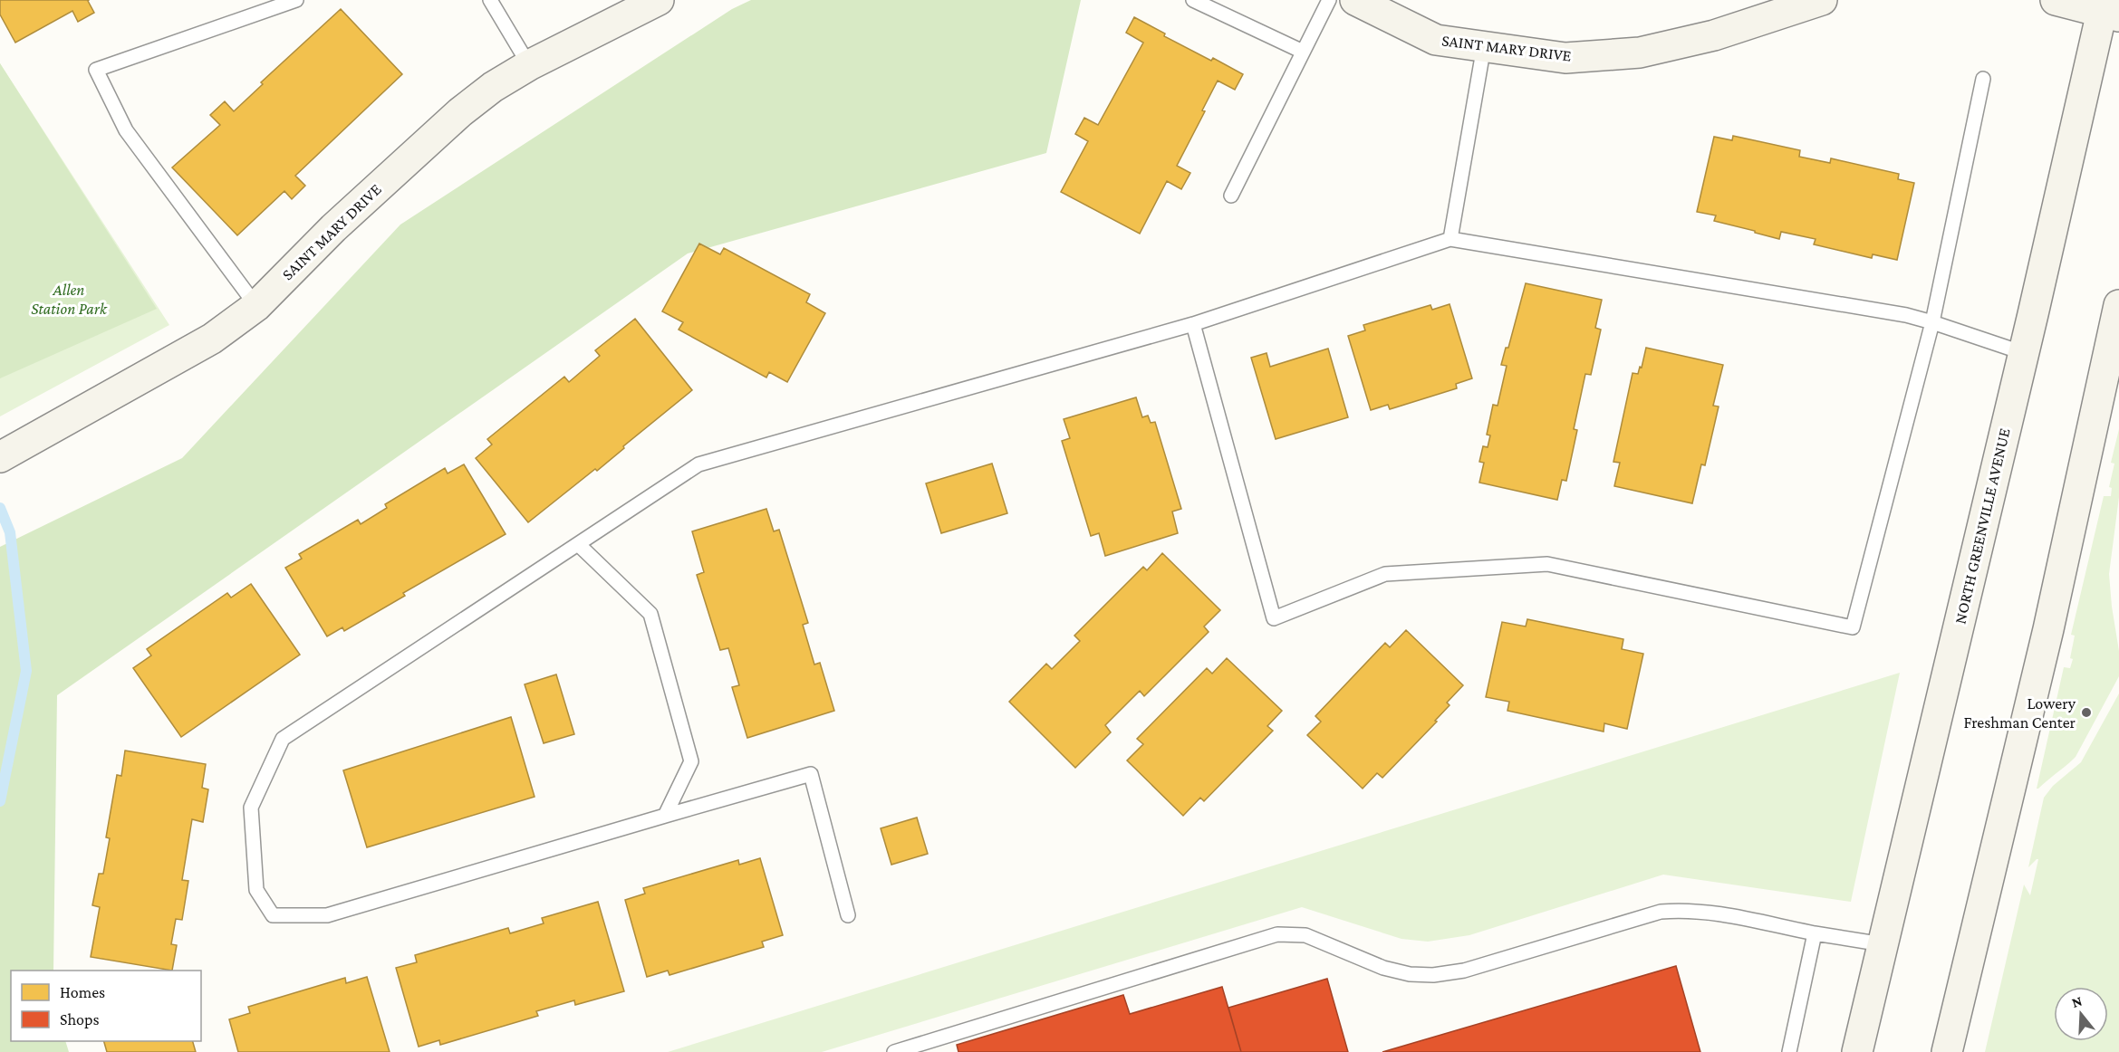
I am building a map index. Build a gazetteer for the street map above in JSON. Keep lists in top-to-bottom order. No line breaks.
{"streets":{"main road":["SAINT MARY DRIVE","NORTH GREENVILLE AVENUE"]},"parks":["Allen Station Park"],"places":["Lowery Freshman Center"],"legend":["Homes","Shops"],"north":"top"}
